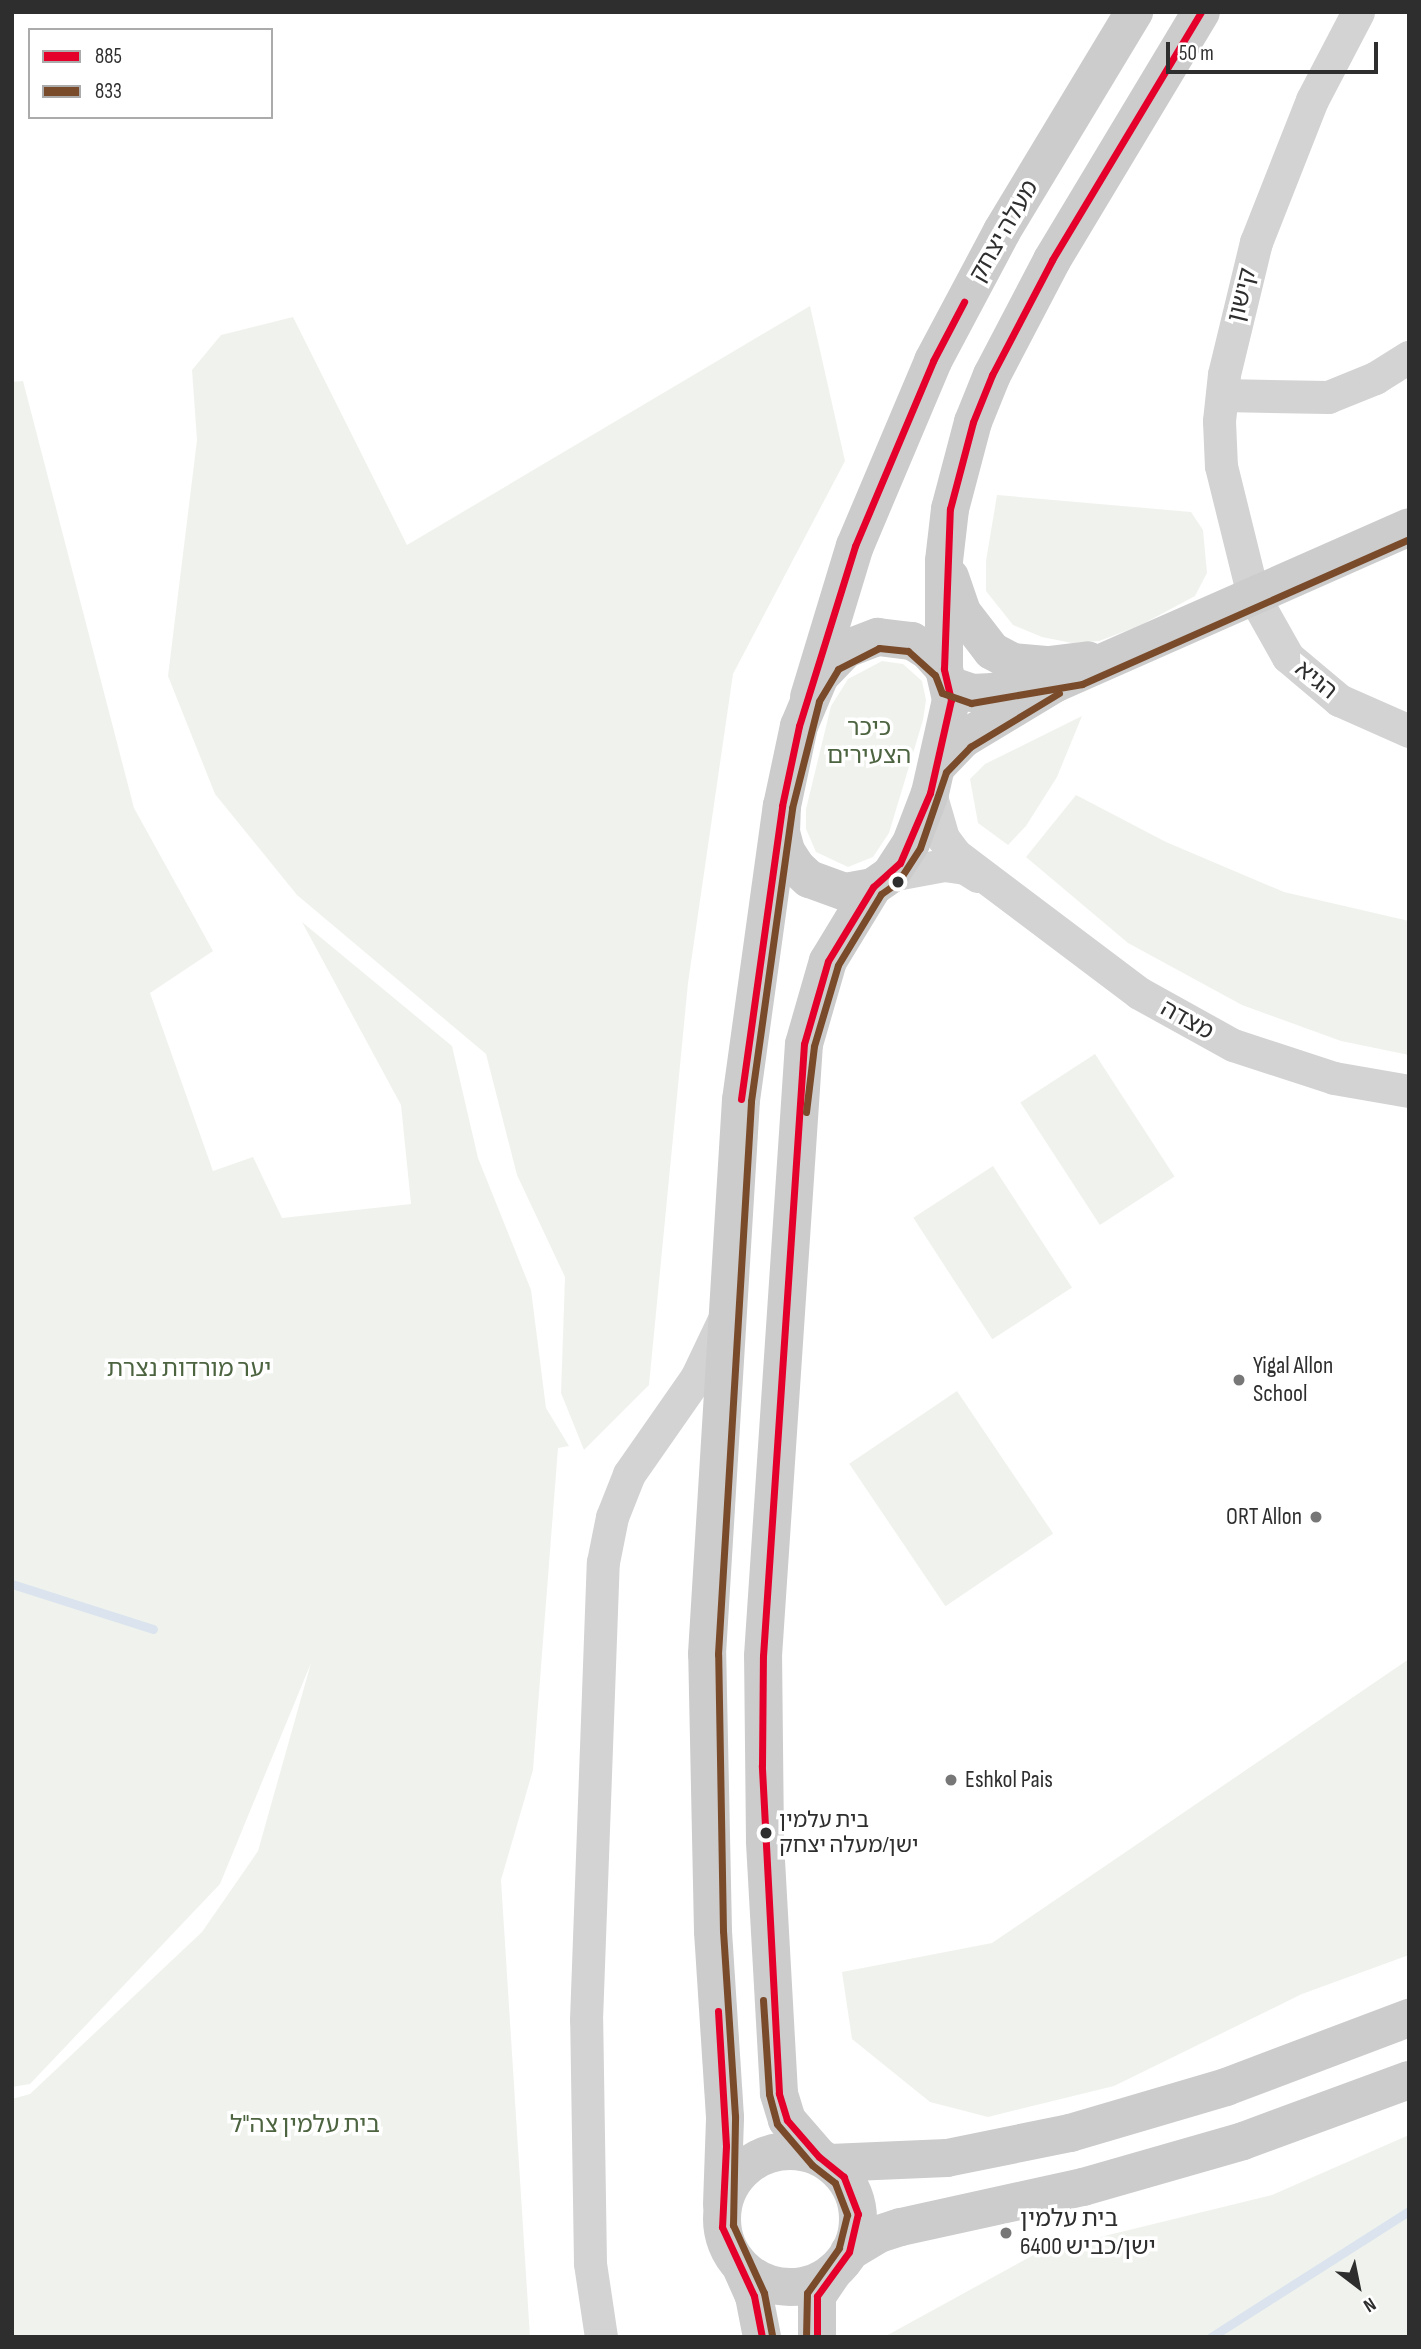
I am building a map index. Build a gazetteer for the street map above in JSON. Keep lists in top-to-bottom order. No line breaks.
{"streets":{"main road":["מעלה יצחק"],"street":["קישון","הגיא","מצדה"]},"crossings":[["מעלה יצחק","מצדה"],["קישון","הגיא"]],"parks":["כיכר הצעירים","יער מורדות נצרת","בית עלמין צה\"ל"],"places":["Yigal Allon School","ORT Allon","Eshkol Pais","בית עלמין ישן/מעלה יצחק","בית עלמין ישן/כביש 6400"],"lines":["transit line 885","transit line 833"],"legend":["885","833"],"scale_bar":"50 m","north":"bottom right"}
